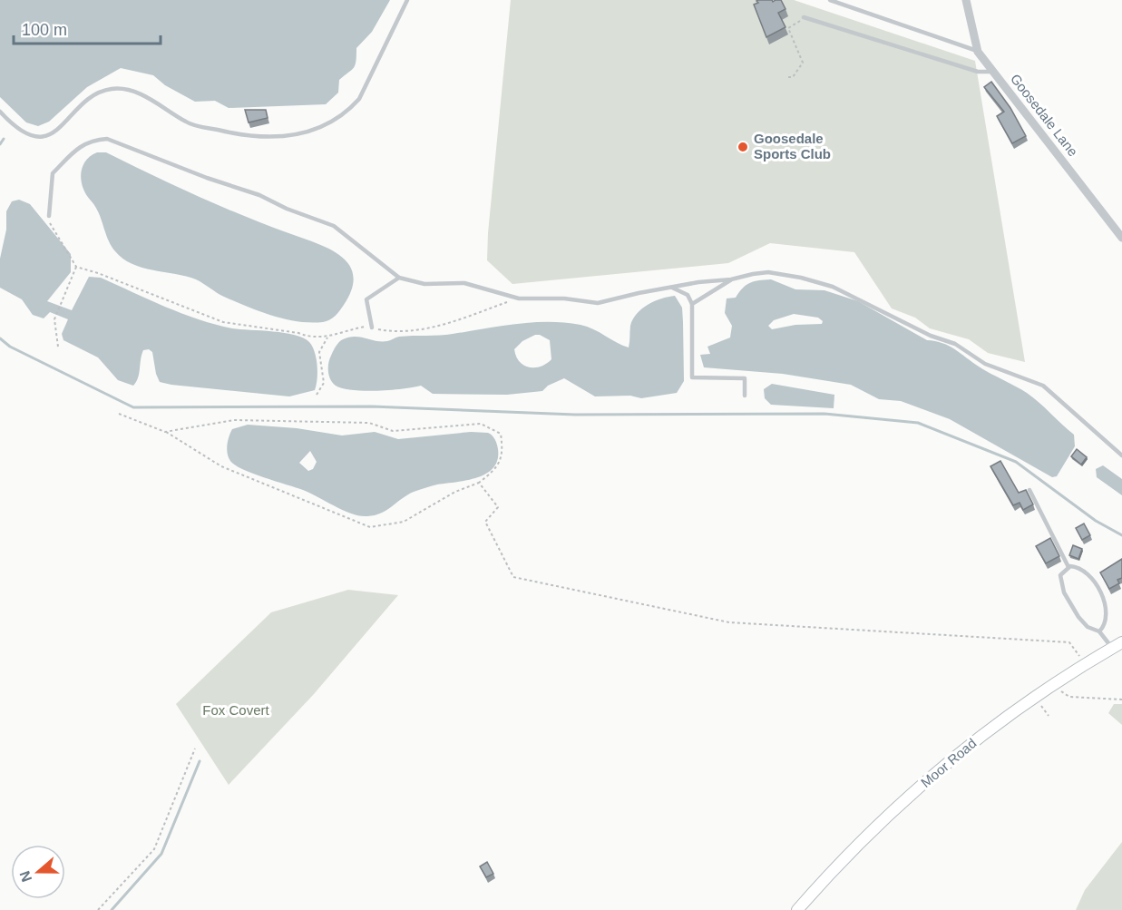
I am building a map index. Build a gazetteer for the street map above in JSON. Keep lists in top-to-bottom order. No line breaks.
{"streets":{"main road":["Moor Road"],"street":["Goosedale Lane"]},"parks":["Fox Covert"],"places":["Goosedale Sports Club"],"scale_bar":"100 m","north":"left"}
